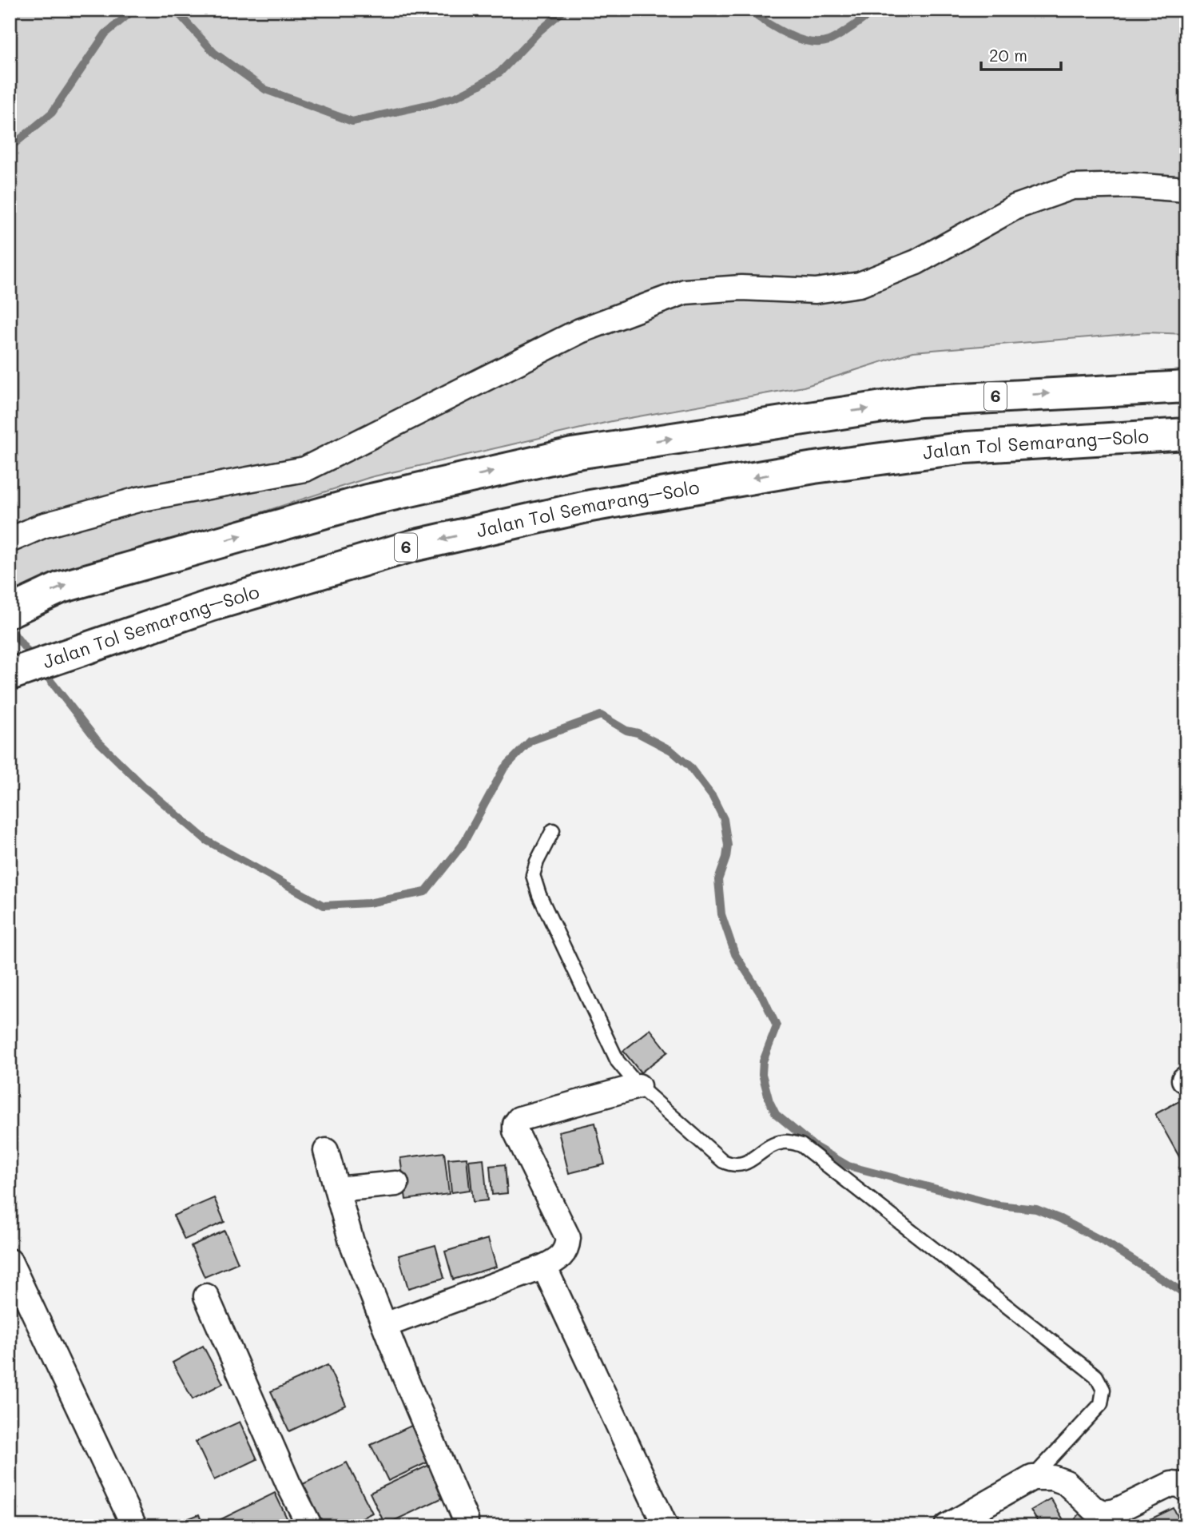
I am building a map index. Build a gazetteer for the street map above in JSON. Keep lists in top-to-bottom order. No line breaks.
{"streets":{"highway":["6","Jalan Tol Semarang–Solo"]},"scale_bar":"20 m"}
